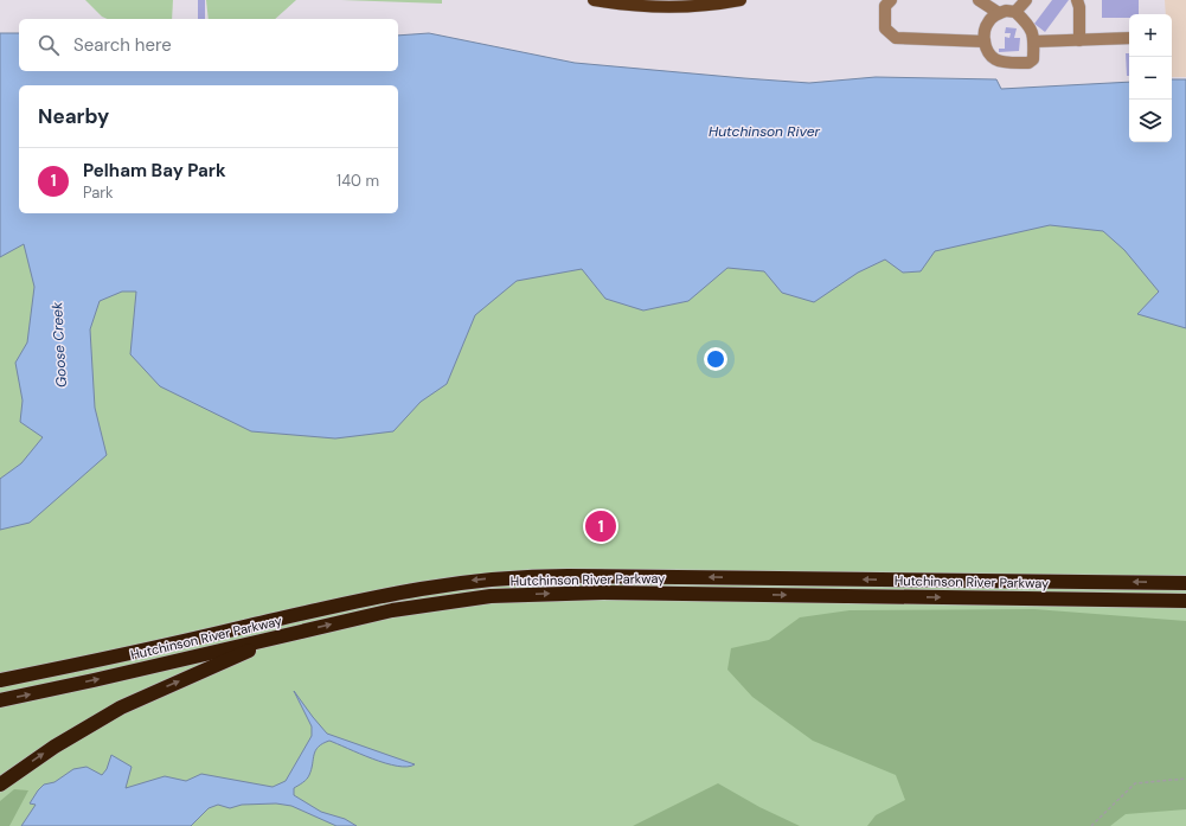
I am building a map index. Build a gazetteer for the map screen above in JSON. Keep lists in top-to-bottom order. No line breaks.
{"streets":{"highway":["Hutchinson River Parkway"]},"water":["Hutchinson River","Goose Creek"],"page":{"map_buttons":["+","−"],"search":"Search here","heading":"Nearby","list":[{"mark":"1","name":"Pelham Bay Park","note":"Park","value":"140 m"}],"pins":"1"}}
